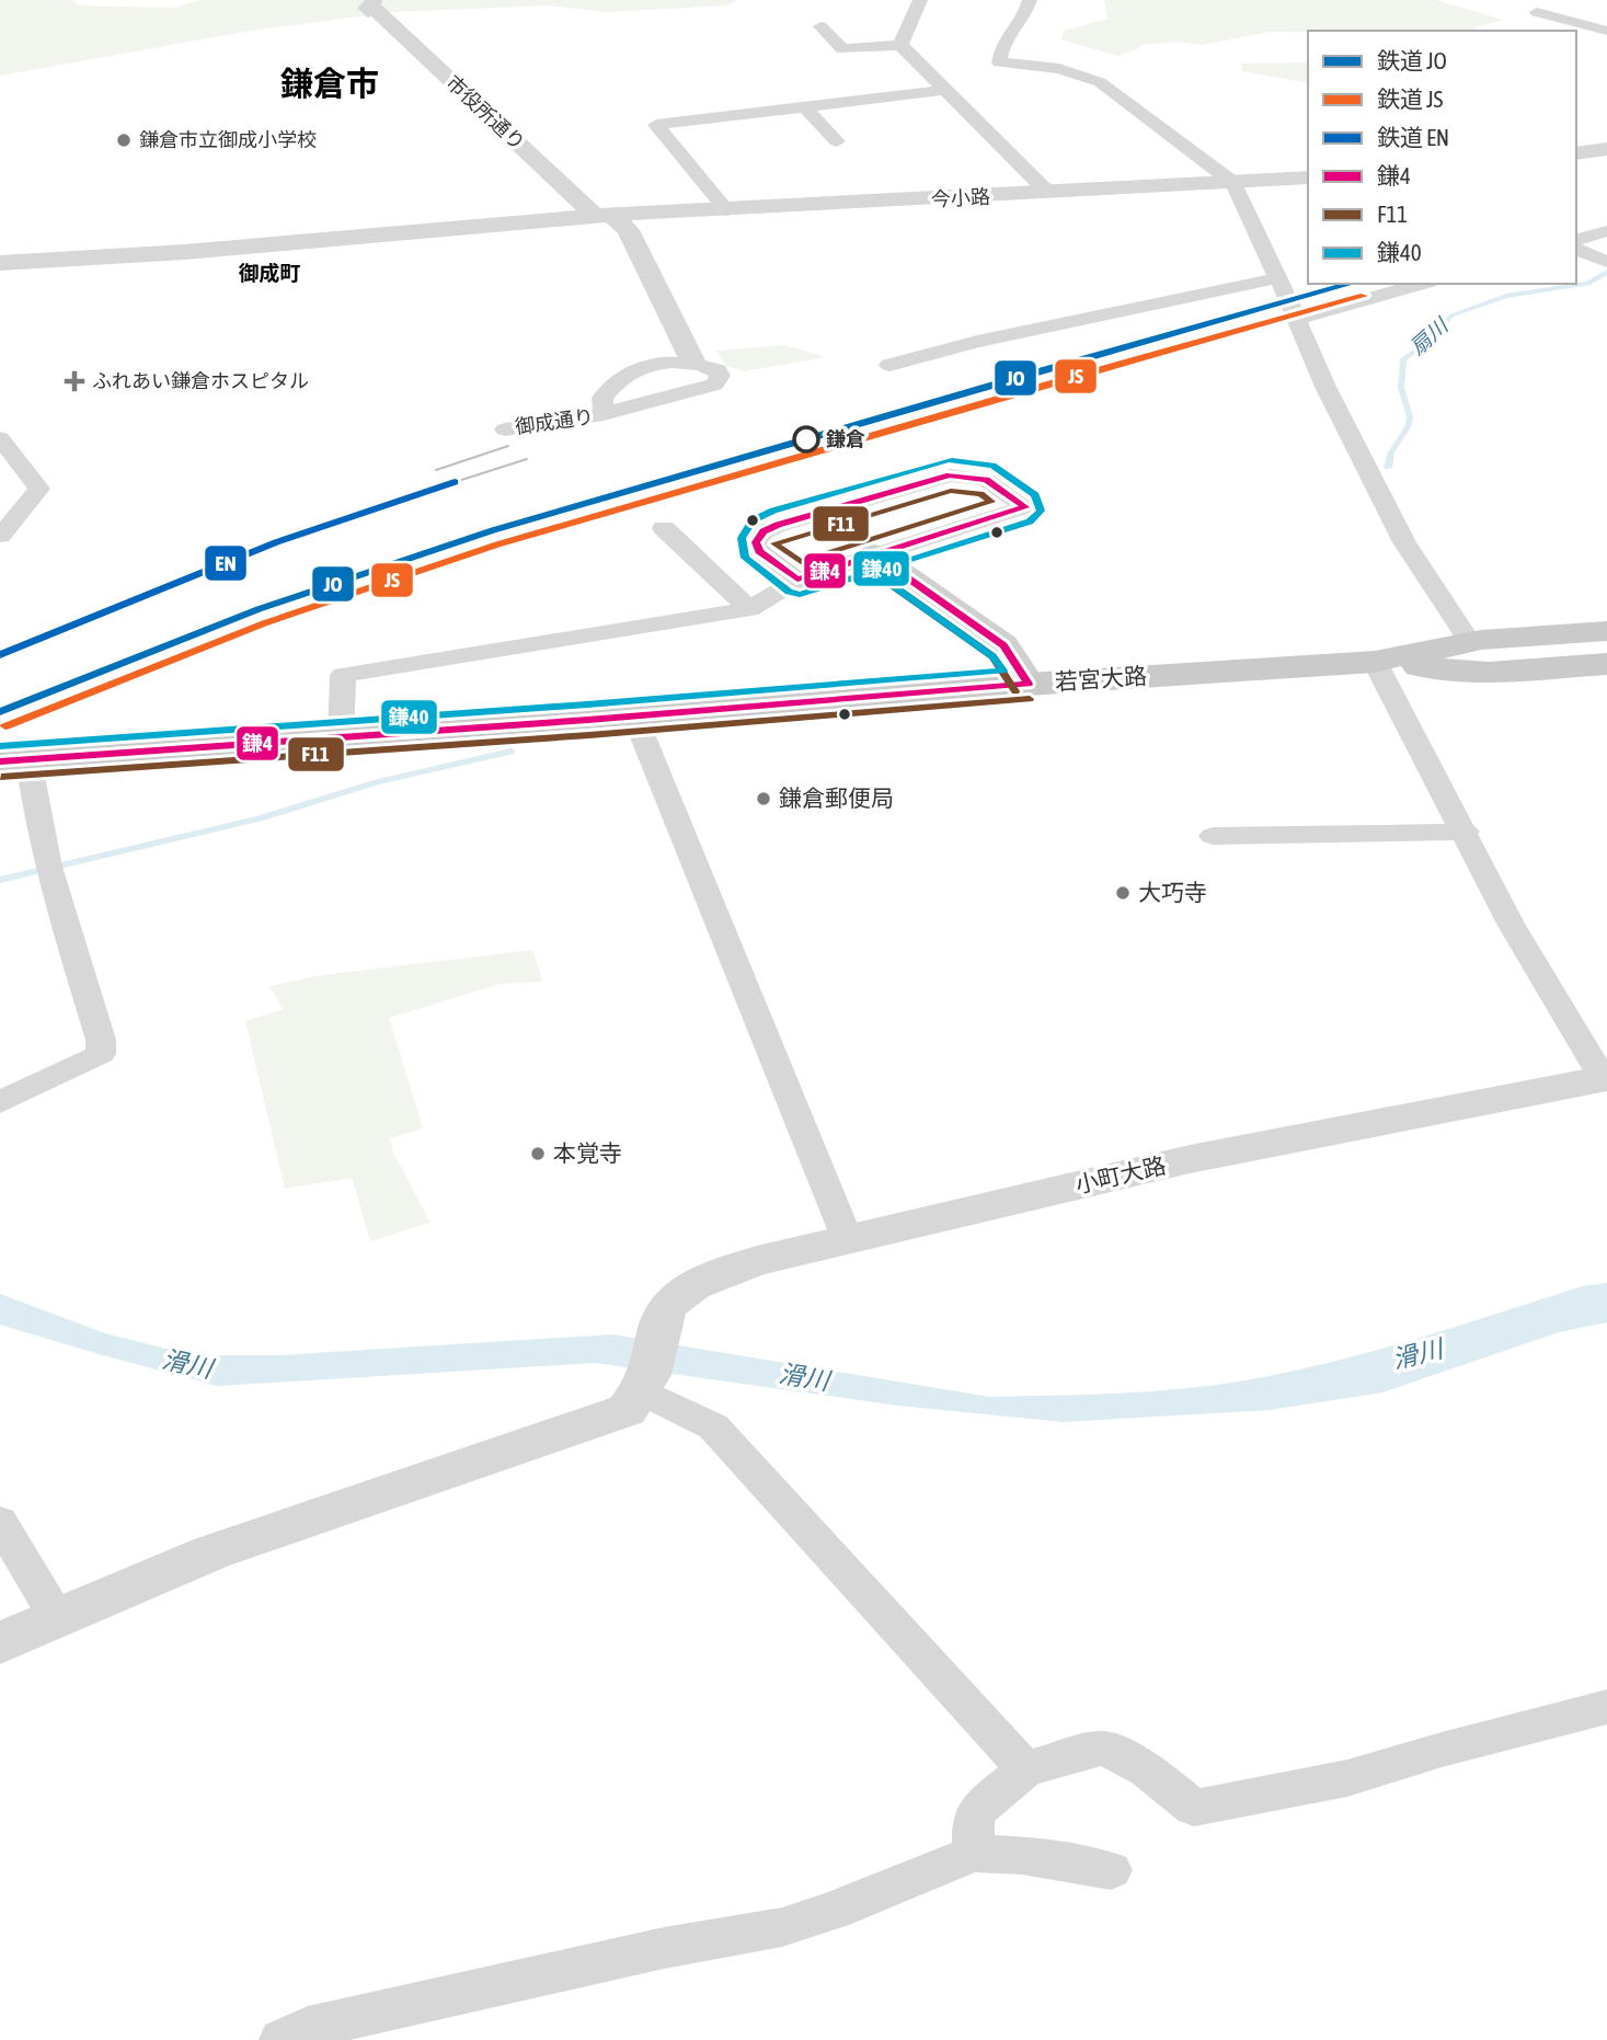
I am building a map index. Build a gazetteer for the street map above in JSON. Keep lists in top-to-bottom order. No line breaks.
{"streets":{"main road":["若宮大路"],"street":["市役所通り","今小路","御成通り","小町大路"]},"crossings":[["市役所通り","今小路"]],"districts":["鎌倉市","御成町"],"water":["扇川","滑川"],"places":{"other":["鎌倉市立御成小学校","鎌倉","鎌倉郵便局","大巧寺","本覚寺"],"health":["ふれあい鎌倉ホスピタル"]},"lines":["rail line JO","rail line JS","transit line 鎌40","transit line 鎌4","rail line EN","transit line F11"],"legend":["鉄道 JO","鉄道 JS","鉄道 EN","鎌4","F11","鎌40"]}
